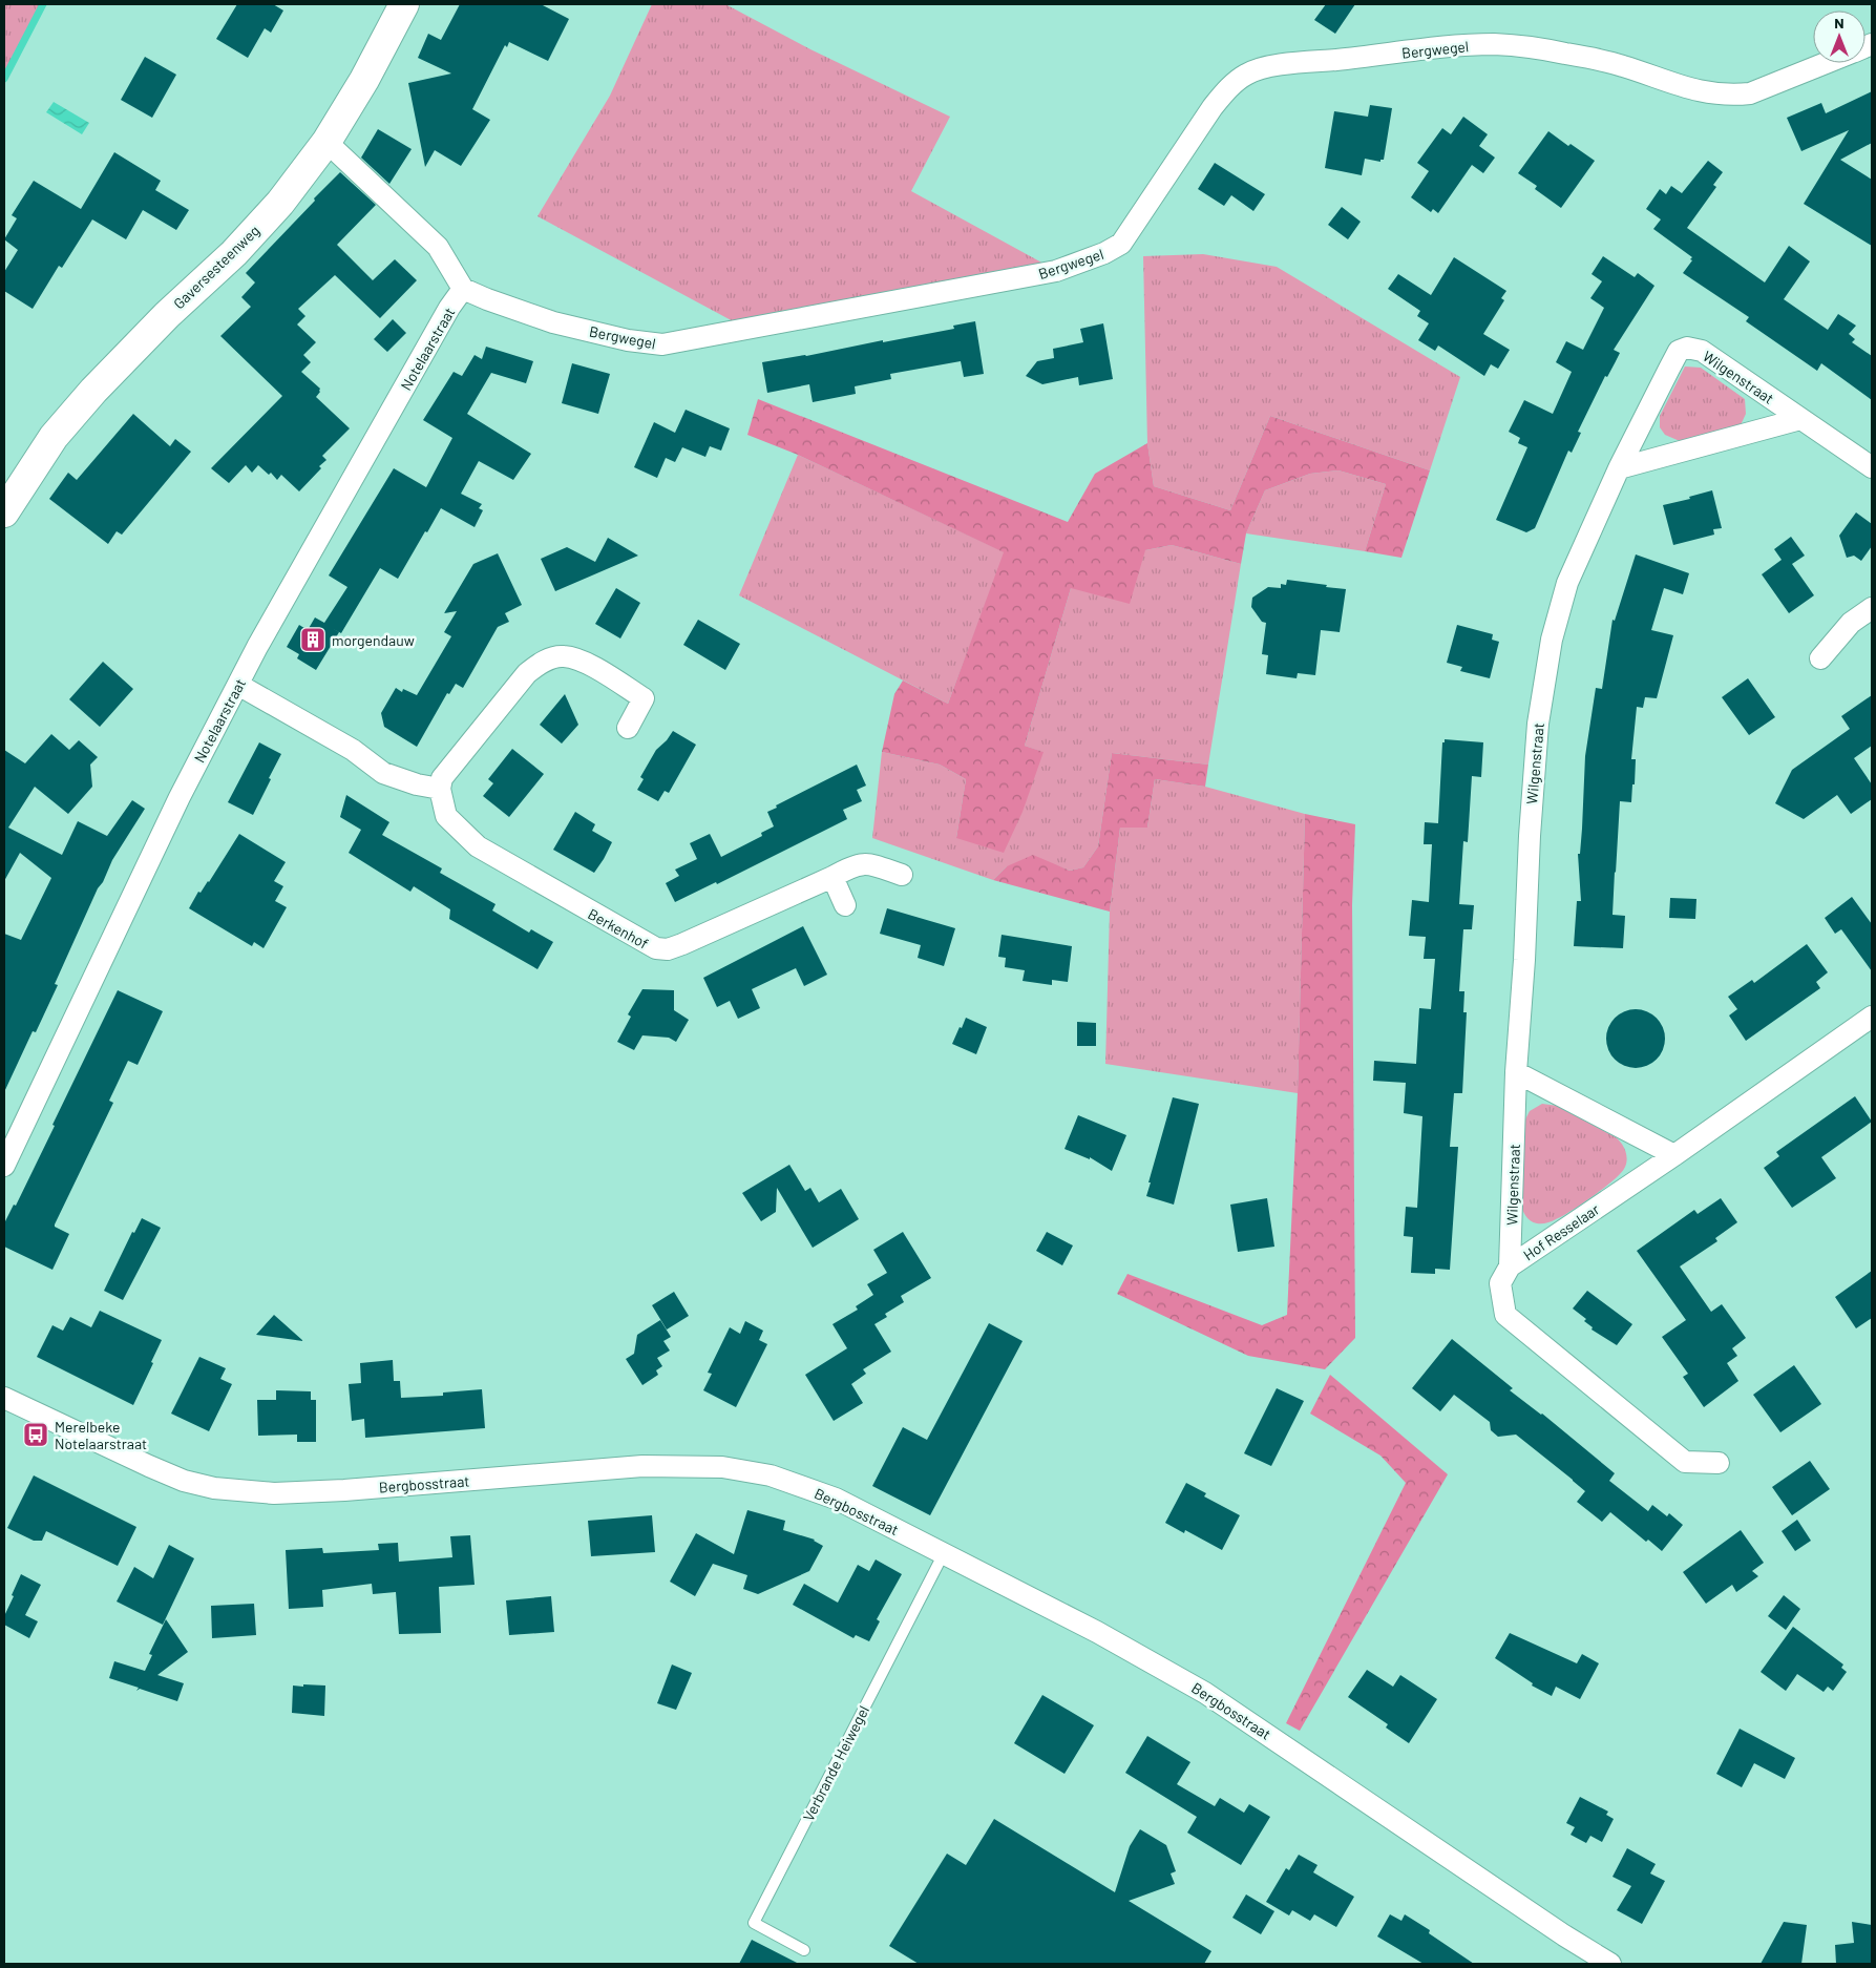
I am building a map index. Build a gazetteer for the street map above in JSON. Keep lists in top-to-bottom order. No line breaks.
{"streets":{"street":["Bergwegel","Gaversesteenweg","Notelaarstraat","Wilgenstraat","Berkenhof","Hof Resselaar","Bergbosstraat"],"lane":["Verbrande Heiwegel"]},"crossings":[["Bergwegel","Notelaarstraat"],["Wilgenstraat","Hof Resselaar"],["Bergbosstraat","Verbrande Heiwegel"]],"places":{"building":["morgendauw"],"bus stop":["Merelbeke Notelaarstraat"]},"north":"top"}
